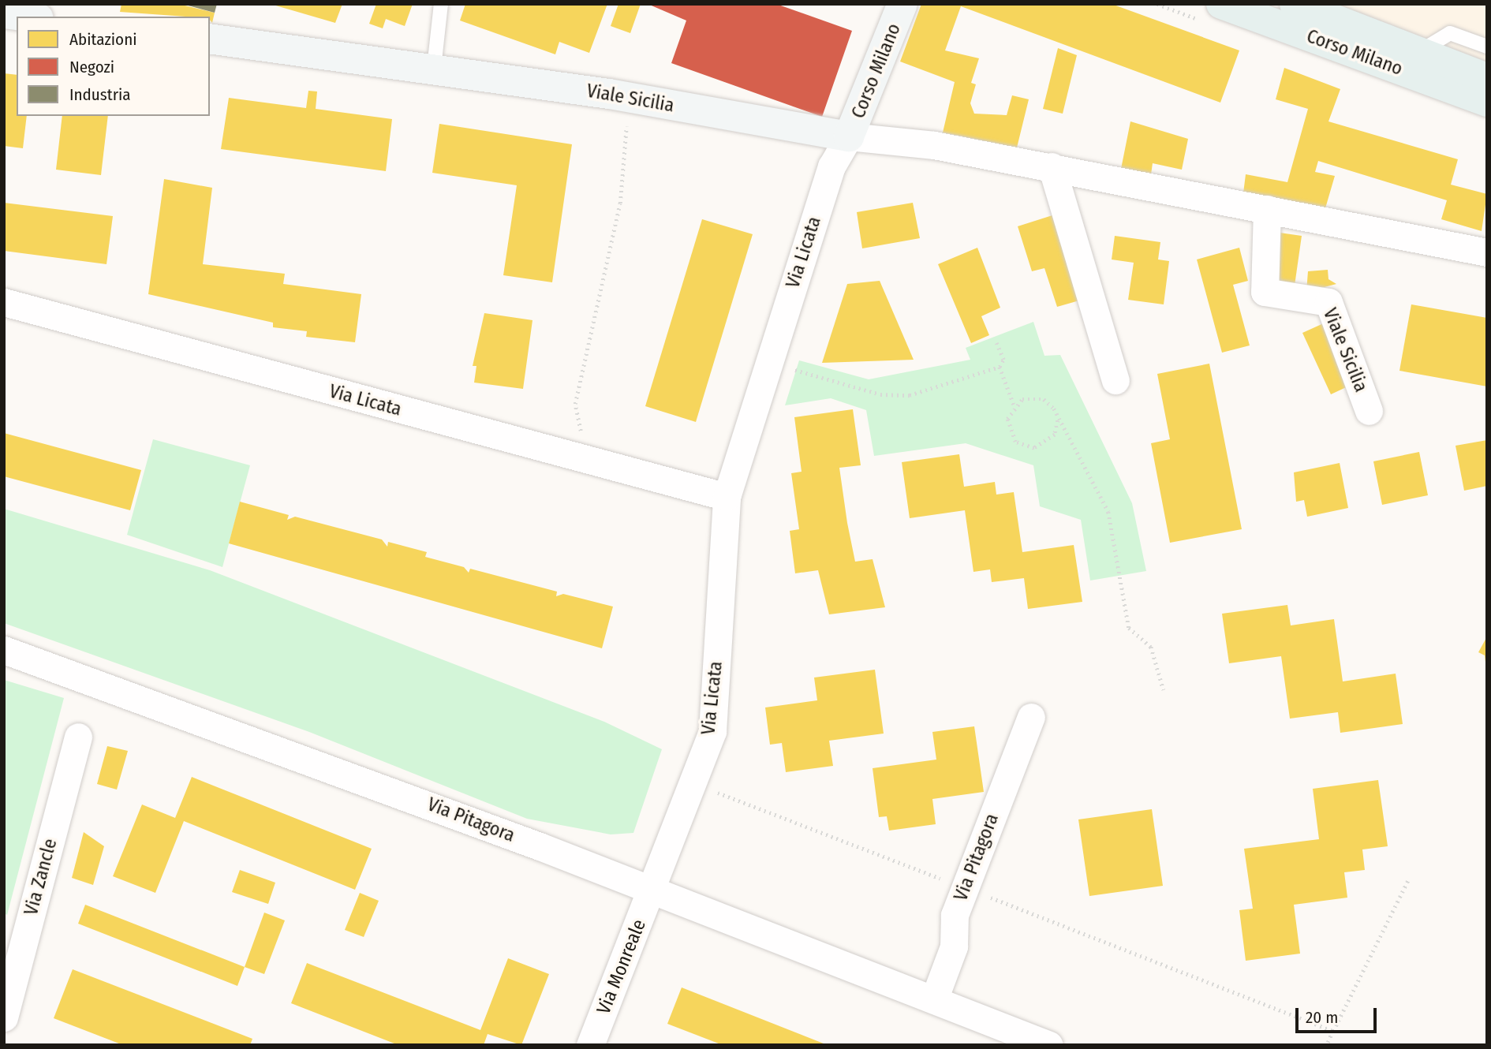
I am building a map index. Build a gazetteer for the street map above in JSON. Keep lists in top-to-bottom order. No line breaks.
{"streets":{"main road":["Corso Milano"],"street":["Viale Sicilia","Via Licata","Via Pitagora","Via Zancle","Via Monreale"]},"crossings":[["Corso Milano","Viale Sicilia"],["Corso Milano","Via Licata"],["Viale Sicilia","Via Licata"],["Via Licata","Via Pitagora"],["Via Licata","Via Monreale"],["Via Pitagora","Via Monreale"]],"legend":["Abitazioni","Negozi","Industria"],"scale_bar":"20 m"}
